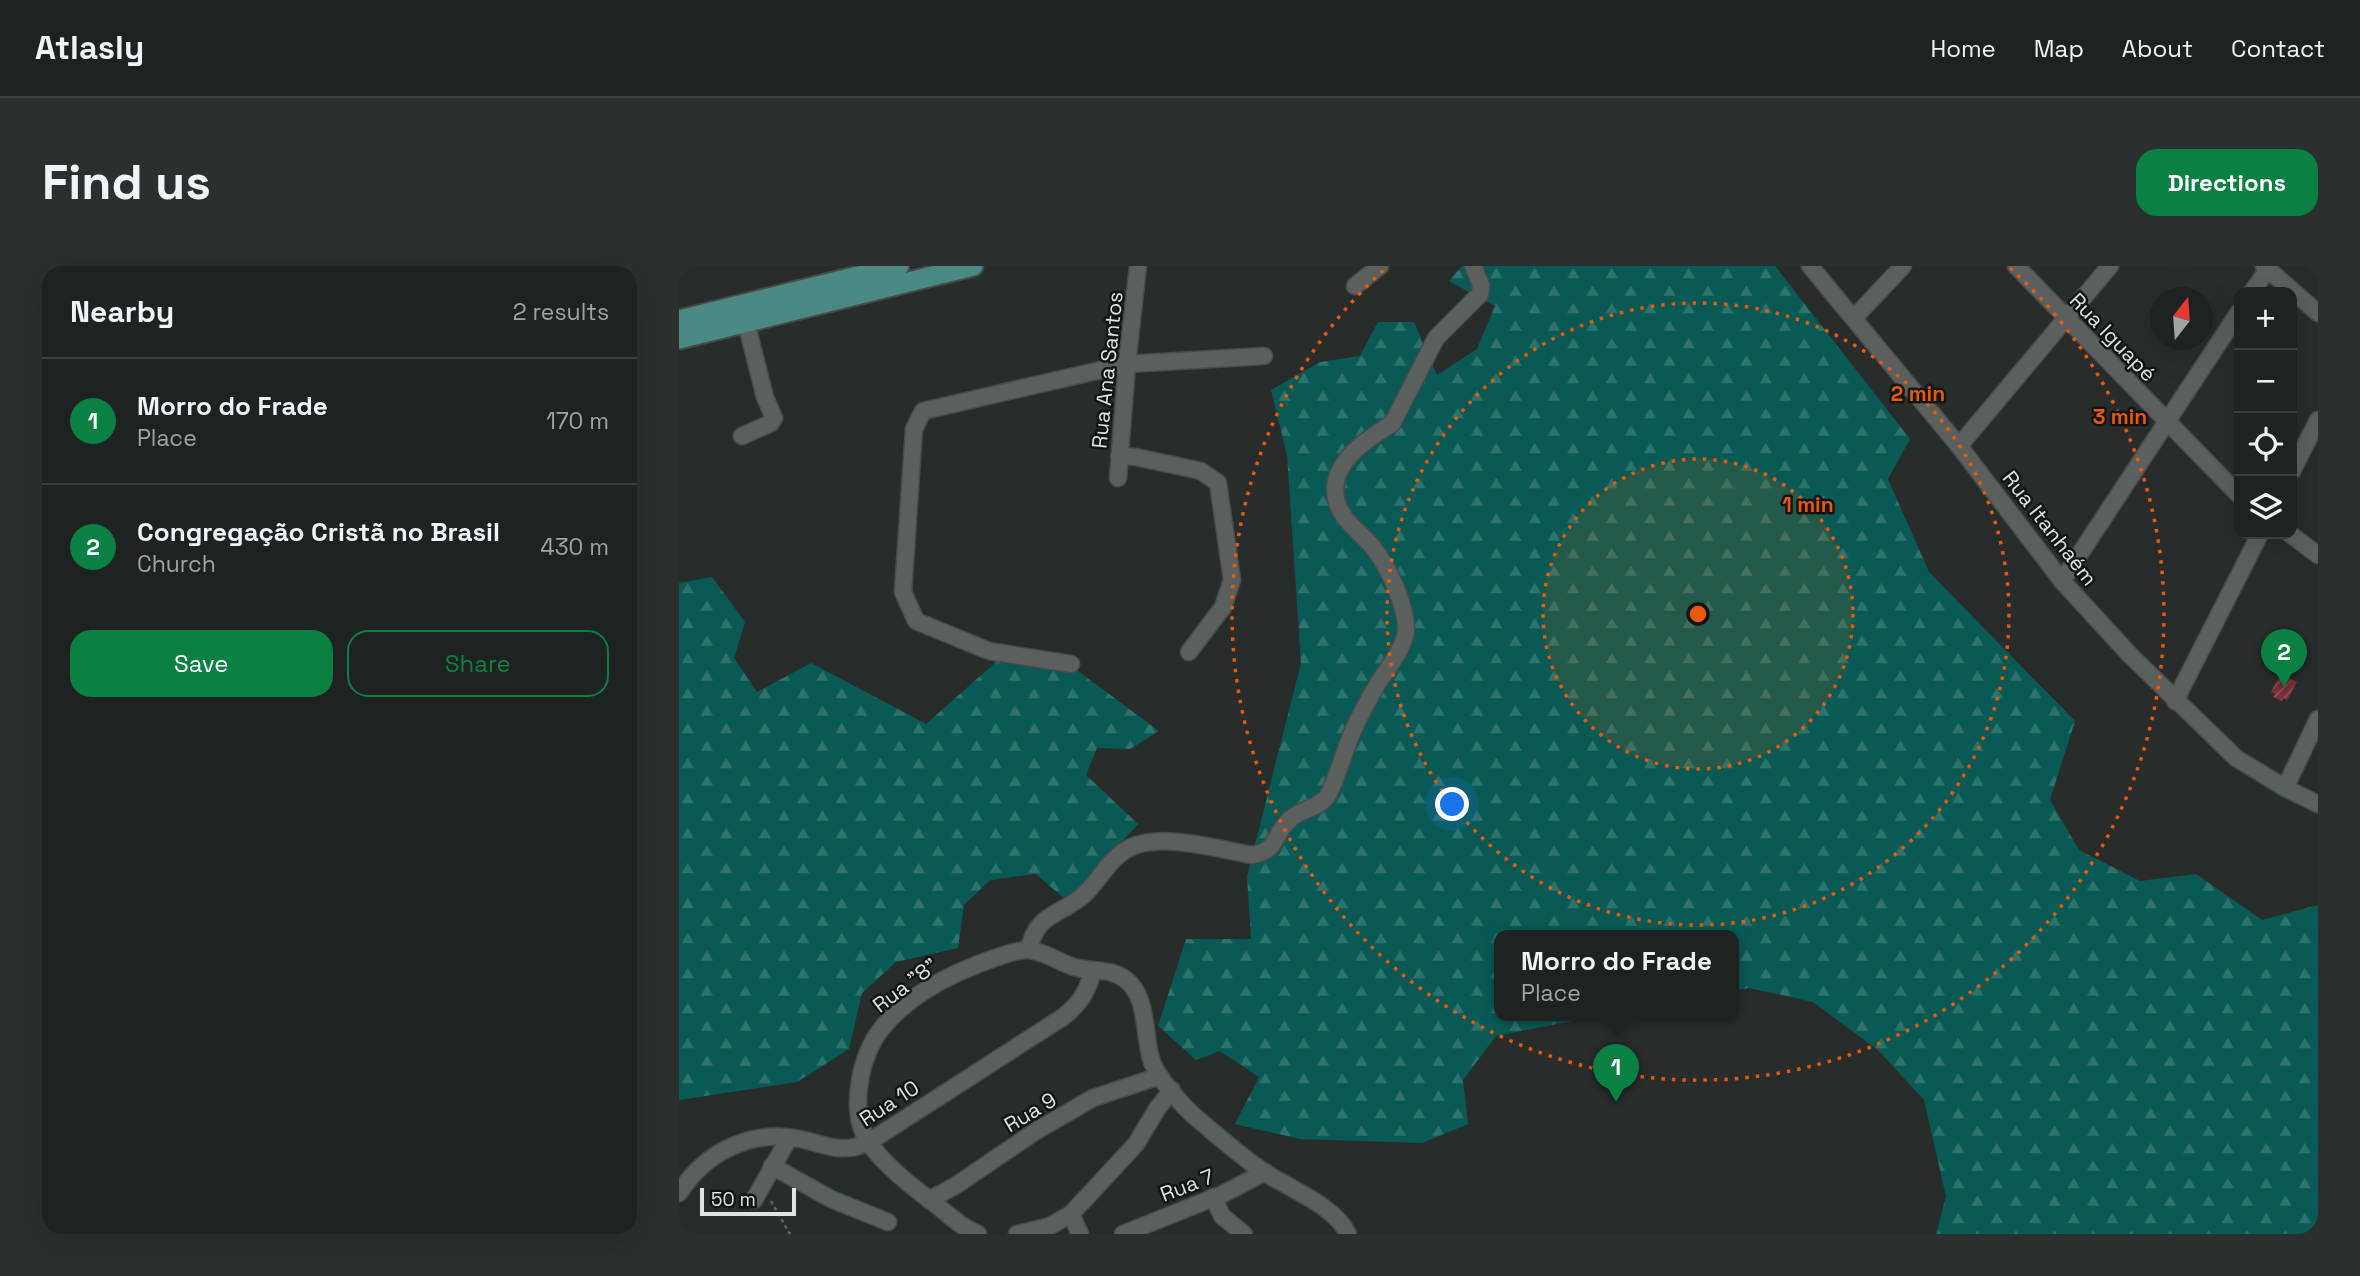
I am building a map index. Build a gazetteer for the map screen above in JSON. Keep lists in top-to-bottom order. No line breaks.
{"streets":{"street":["Rua Iguapé","Rua Ana Santos","Rua Itanhaém","Rua \"8\"","Rua 10","Rua 9","Rua 7"]},"crossings":[["Rua \"8\"","Rua 10"],["Rua \"8\"","Rua 9"]],"scale_bar":"50 m","north":"top","page":{"header":"Atlasly","nav":["Home","Map","About","Contact"],"buttons":["Directions",["Save","Share"]],"title":"Find us","heading":["Nearby","2 results"],"map_buttons":["+","−"],"list":[{"mark":"1","name":"Morro do Frade","note":"Place","value":"170 m"},{"mark":"2","name":"Congregação Cristã no Brasil","note":"Church","value":"430 m"}],"pins":["2","1"],"popup":["Morro do Frade","Place"],"scale":"50 m"},"rings":["2 min","3 min","1 min"]}
